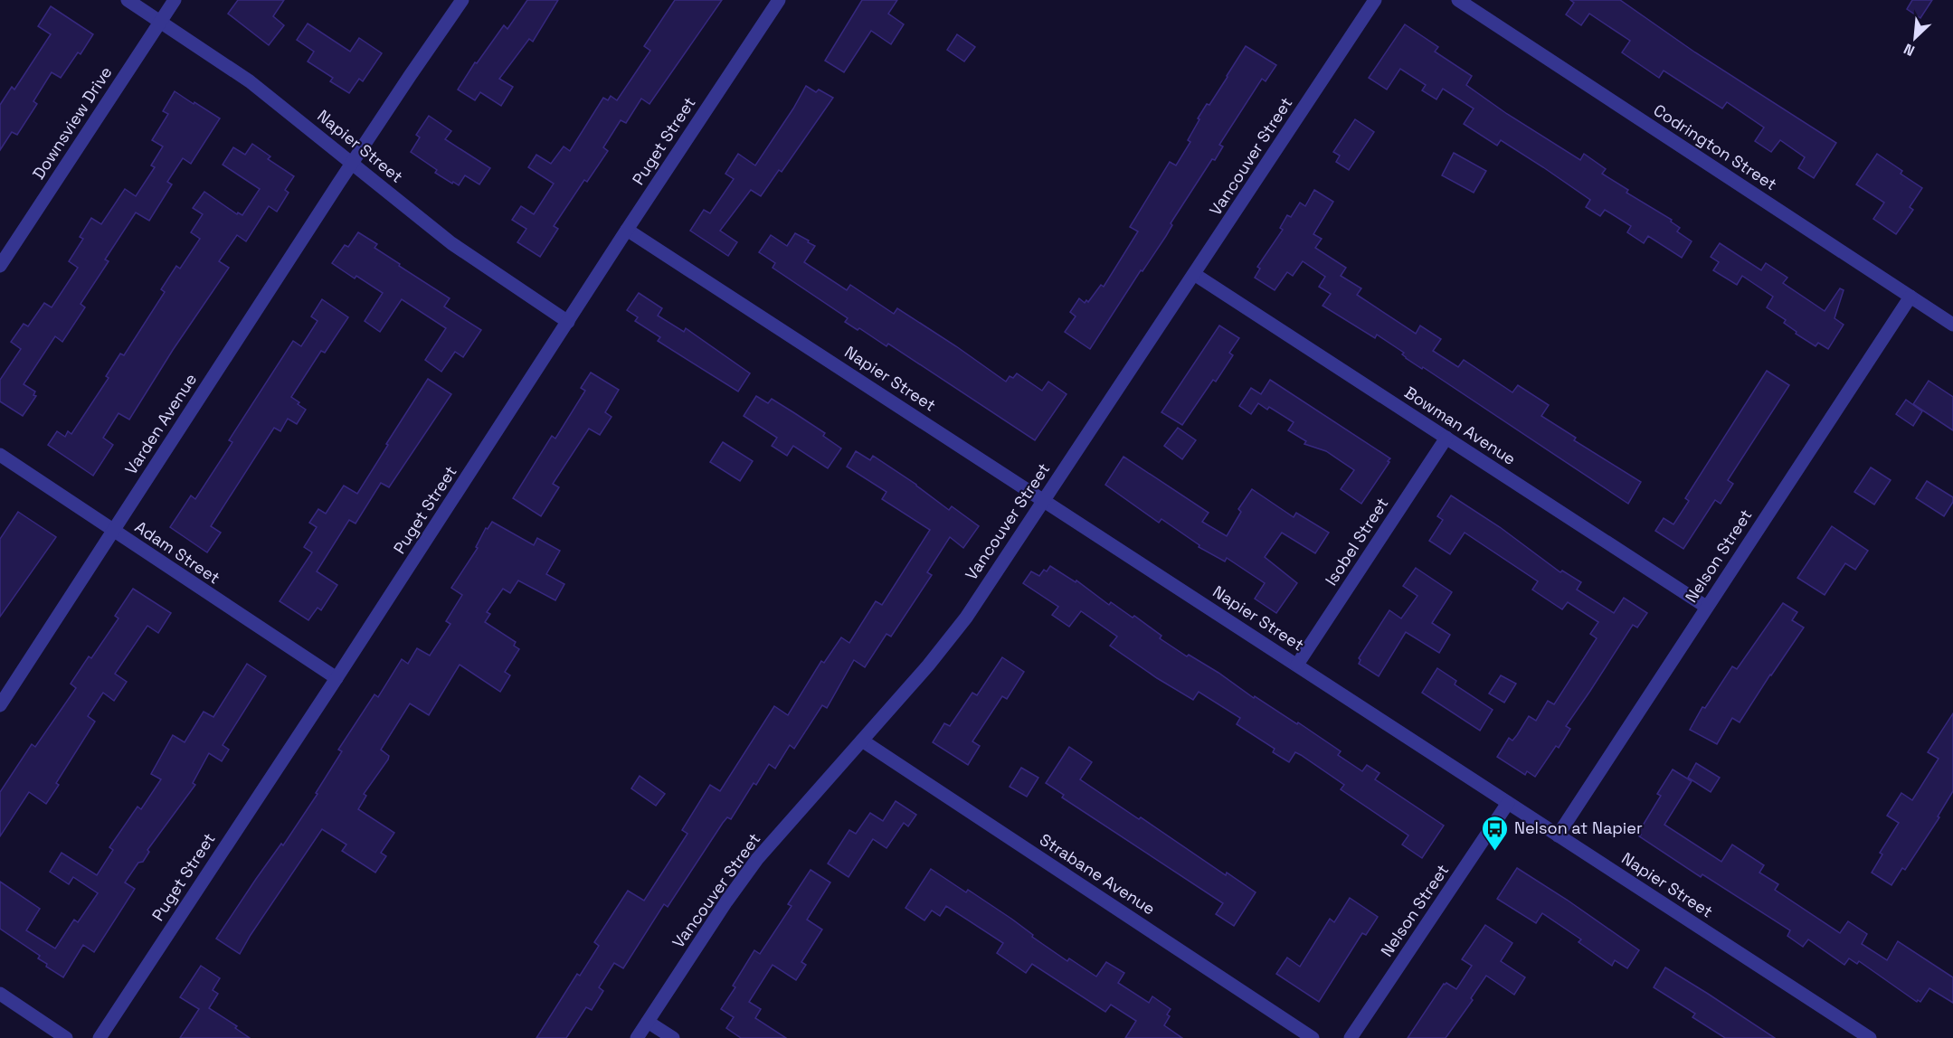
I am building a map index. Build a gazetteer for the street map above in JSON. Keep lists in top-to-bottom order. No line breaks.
{"streets":{"street":["Downsview Drive","Puget Street","Napier Street","Codrington Street","Vancouver Street","Varden Avenue","Bowman Avenue","Isobel Street","Adam Street","Nelson Street","Strabane Avenue"]},"crossings":[["Downsview Drive","Napier Street"],["Puget Street","Napier Street"],["Puget Street","Adam Street"],["Napier Street","Vancouver Street"],["Napier Street","Varden Avenue"],["Napier Street","Isobel Street"],["Napier Street","Nelson Street"],["Codrington Street","Nelson Street"],["Vancouver Street","Bowman Avenue"],["Vancouver Street","Strabane Avenue"],["Varden Avenue","Adam Street"],["Bowman Avenue","Isobel Street"],["Bowman Avenue","Nelson Street"]],"places":{"bus stop":["Nelson at Napier"]},"north":"bottom left"}
